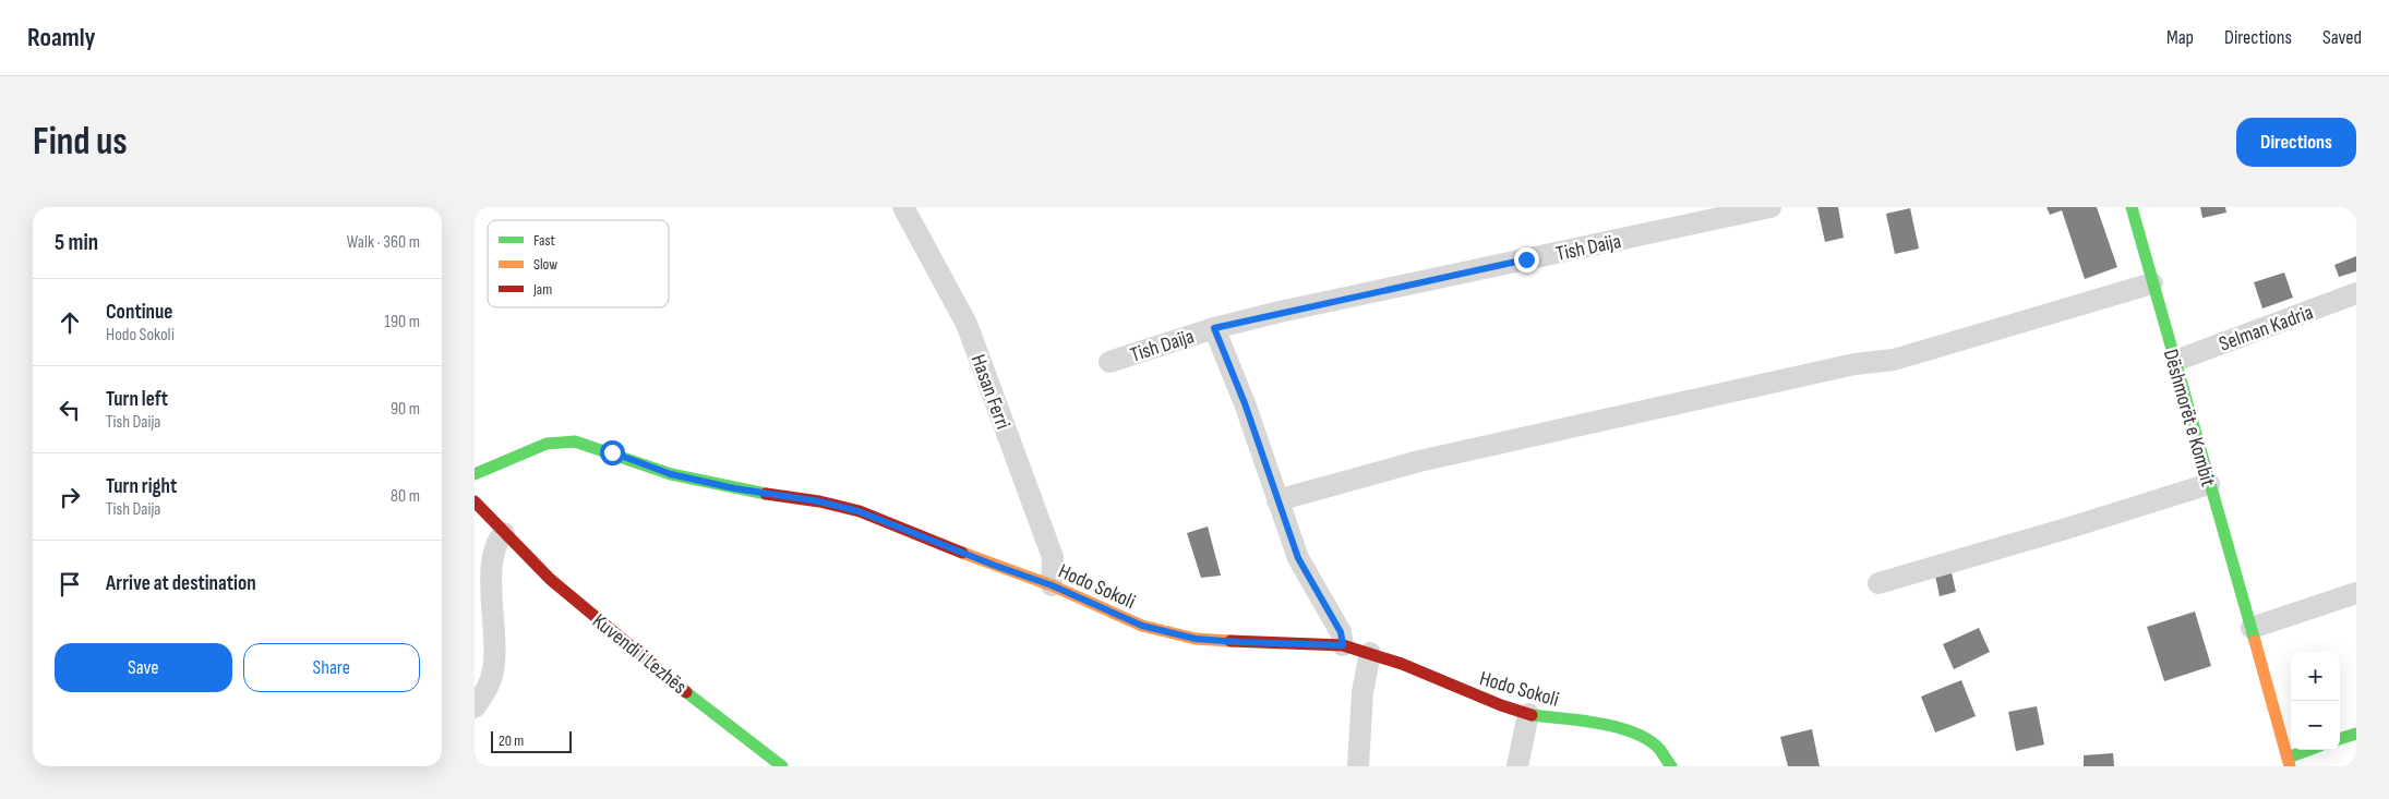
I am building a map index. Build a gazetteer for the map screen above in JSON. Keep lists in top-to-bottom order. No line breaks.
{"streets":{"street":["Tish Daija","Selman Kadria","Hasan Ferri","Dëshmorët e Kombit","Hodo Sokoli","Kuvendi i Lezhës"]},"crossings":[["Tish Daija","Hodo Sokoli"],["Selman Kadria","Dëshmorët e Kombit"],["Hasan Ferri","Hodo Sokoli"]],"legend":["Fast","Slow","Jam"],"scale_bar":"20 m","page":{"header":"Roamly","nav":["Map","Directions","Saved"],"buttons":["Directions",["Save","Share"]],"title":"Find us","heading":["5 min","Walk · 360 m"],"list":[["Continue","Hodo Sokoli","190 m"],["Turn left","Tish Daija","90 m"],["Turn right","Tish Daija","80 m"],"Arrive at destination"],"map_buttons":["+","−"],"scale":"20 m"}}
